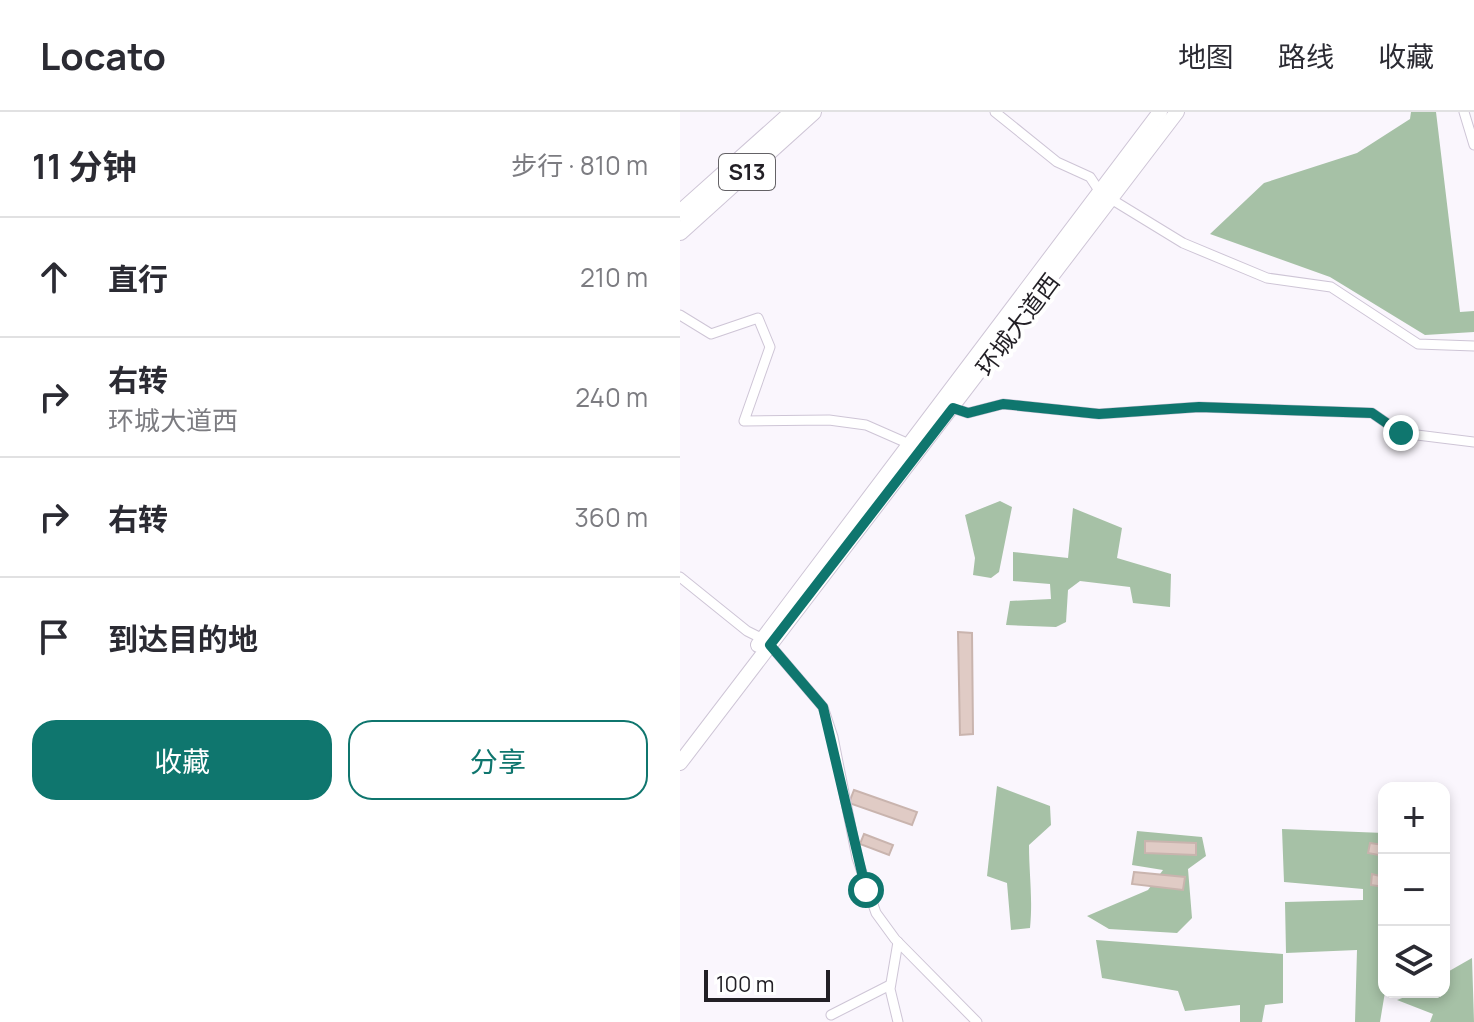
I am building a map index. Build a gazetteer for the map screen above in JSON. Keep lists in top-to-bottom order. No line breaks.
{"streets":{"highway":["S13"],"main road":["环城大道西"]},"scale_bar":"100 m","page":{"header":"Locato","nav":["地图","路线","收藏"],"heading":["11 分钟","步行 · 810 m"],"list":[["直行","210 m"],["右转","环城大道西","240 m"],["右转","360 m"],"到达目的地"],"buttons":["收藏","分享"],"map_buttons":["+","−"],"scale":"100 m"}}
